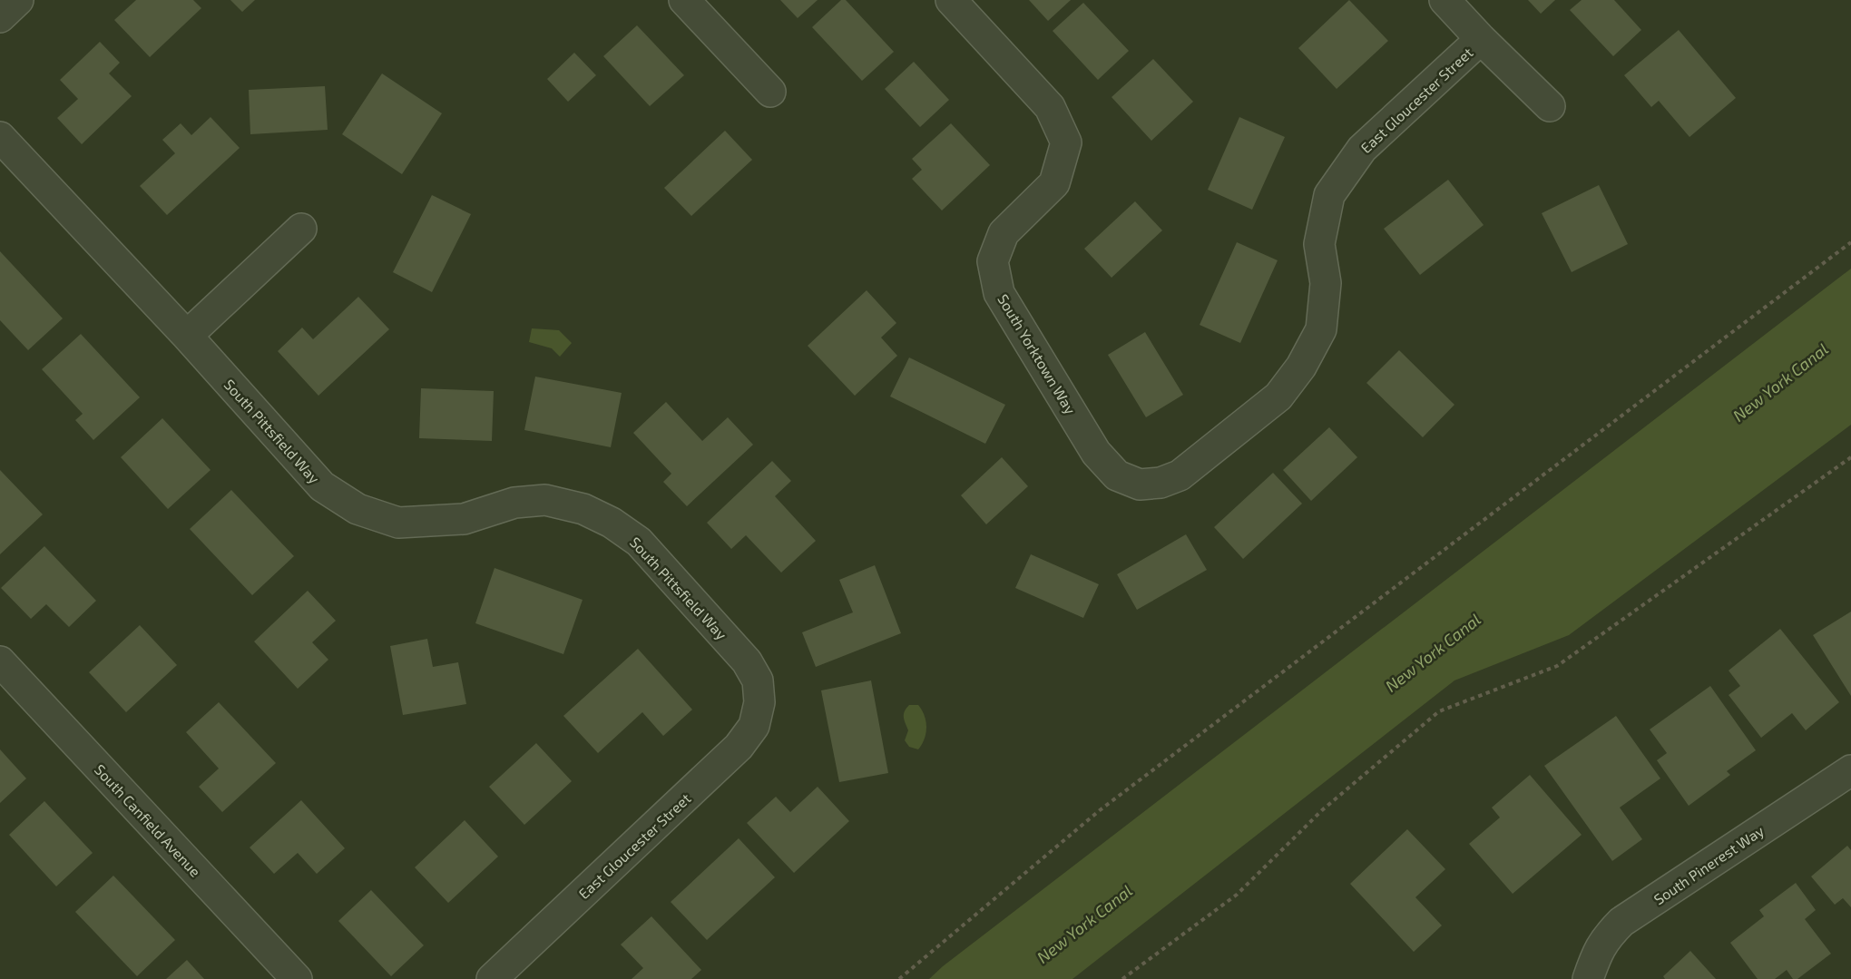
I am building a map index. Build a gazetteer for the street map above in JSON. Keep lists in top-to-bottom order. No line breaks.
{"streets":{"street":["East Gloucester Street","South Yorktown Way","South Pittsfield Way","South Canfield Avenue","South Pinerest Way"]},"crossings":[["East Gloucester Street","South Yorktown Way"],["East Gloucester Street","South Pittsfield Way"]],"water":["New York Canal"]}
